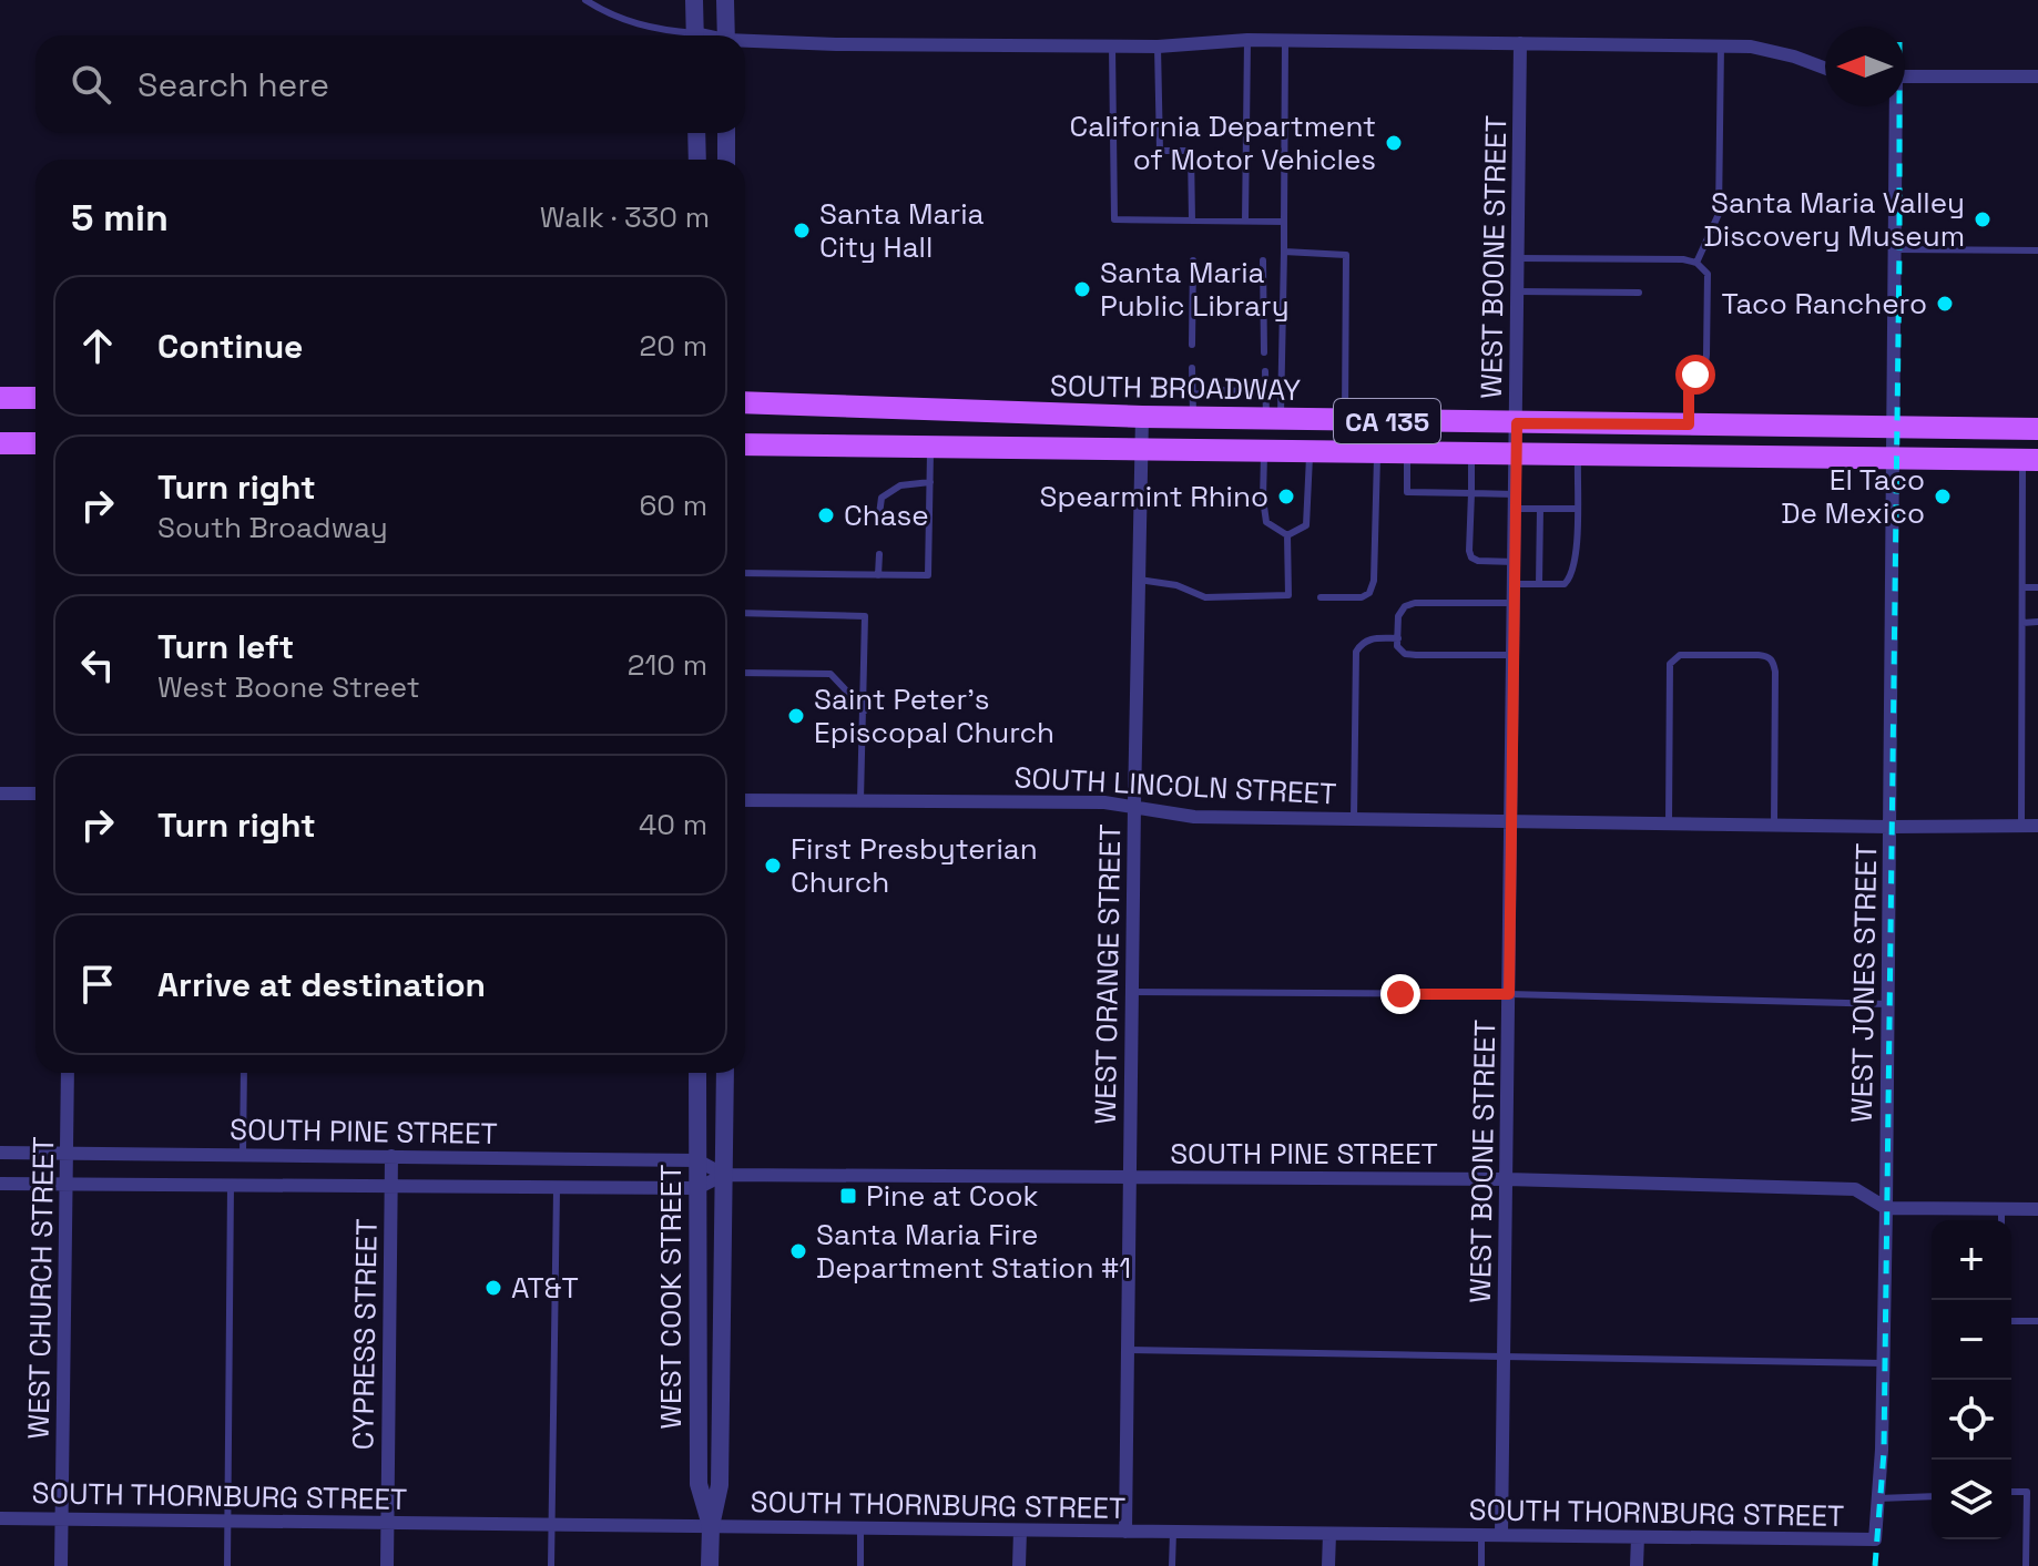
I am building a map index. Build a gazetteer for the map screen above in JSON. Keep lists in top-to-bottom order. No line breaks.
{"streets":{"main road":["SOUTH BROADWAY","CA 135"],"street":["WEST BOONE STREET","SOUTH LINCOLN STREET","WEST ORANGE STREET","WEST JONES STREET","SOUTH PINE STREET","WEST CHURCH STREET","WEST COOK STREET","CYPRESS STREET","SOUTH THORNBURG STREET"]},"crossings":[["WEST BOONE STREET","SOUTH BROADWAY"],["WEST BOONE STREET","CA 135"],["WEST BOONE STREET","SOUTH LINCOLN STREET"],["WEST BOONE STREET","SOUTH PINE STREET"],["WEST BOONE STREET","SOUTH THORNBURG STREET"],["SOUTH BROADWAY","WEST ORANGE STREET"],["SOUTH BROADWAY","WEST JONES STREET"],["CA 135","WEST ORANGE STREET"],["CA 135","WEST JONES STREET"],["SOUTH LINCOLN STREET","WEST ORANGE STREET"],["SOUTH LINCOLN STREET","WEST JONES STREET"],["WEST ORANGE STREET","SOUTH PINE STREET"],["WEST ORANGE STREET","SOUTH THORNBURG STREET"],["WEST JONES STREET","SOUTH PINE STREET"],["WEST JONES STREET","SOUTH THORNBURG STREET"],["SOUTH PINE STREET","WEST CHURCH STREET"],["SOUTH PINE STREET","WEST COOK STREET"],["SOUTH PINE STREET","CYPRESS STREET"],["WEST CHURCH STREET","SOUTH THORNBURG STREET"],["WEST COOK STREET","SOUTH THORNBURG STREET"],["CYPRESS STREET","SOUTH THORNBURG STREET"]],"places":{"other":["California Department of Motor Vehicles","Santa Maria Valley Discovery Museum","Santa Maria City Hall","Santa Maria Public Library","Taco Ranchero","Spearmint Rhino","El Taco De Mexico","Chase","Saint Peter's Episcopal Church","First Presbyterian Church","Santa Maria Fire Department Station #1","AT&T"],"transit":["Pine at Cook"]},"north":"left","page":{"search":"Search here","heading":["5 min","Walk · 330 m"],"list":[["Continue","20 m"],["Turn right","South Broadway","60 m"],["Turn left","West Boone Street","210 m"],["Turn right","40 m"],"Arrive at destination"],"map_buttons":["+","−"]}}
